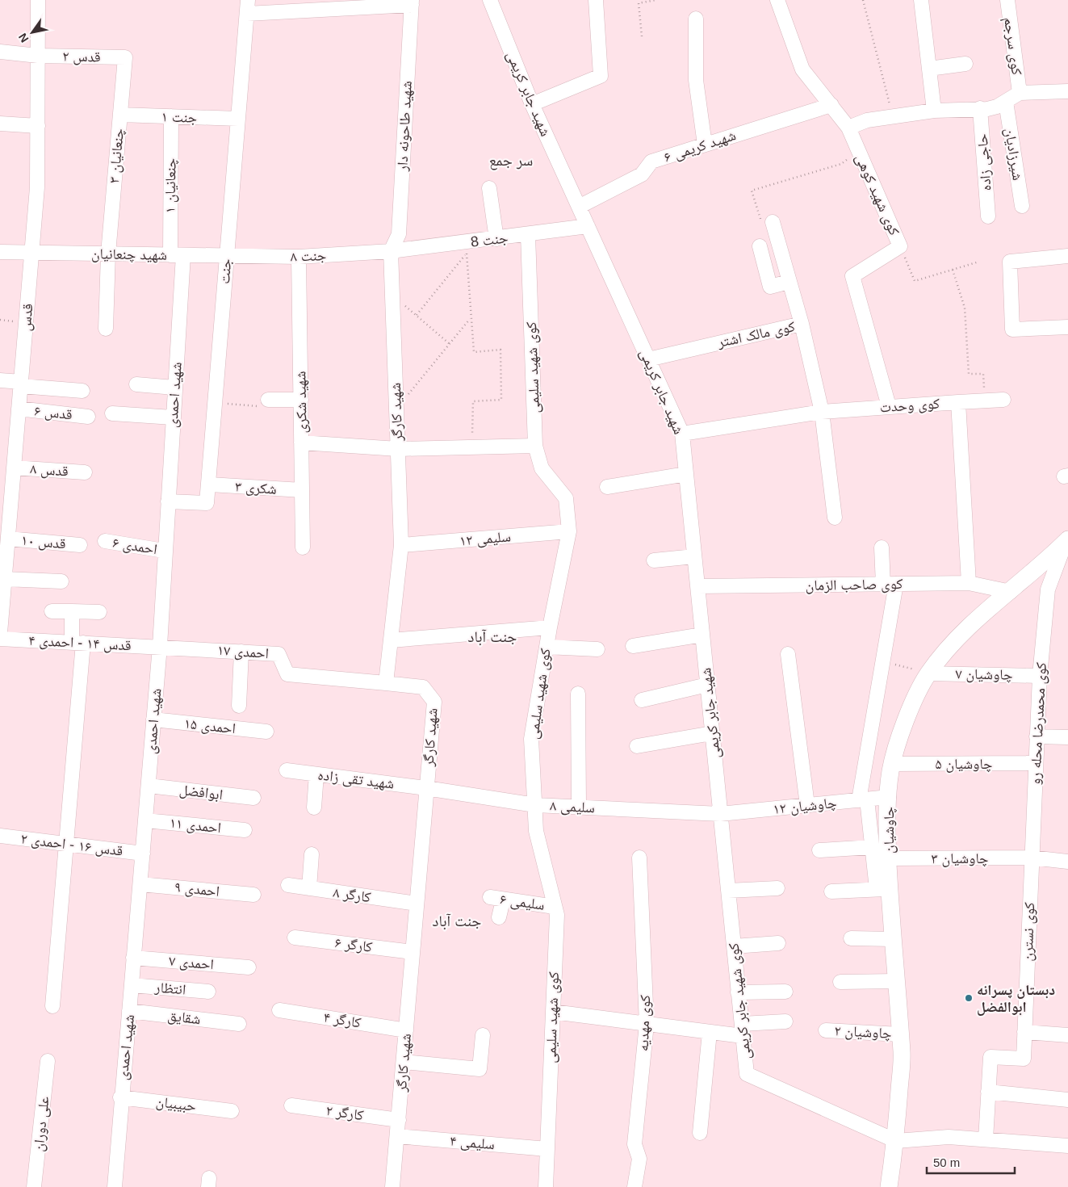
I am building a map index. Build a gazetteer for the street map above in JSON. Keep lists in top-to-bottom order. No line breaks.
{"streets":{"main road":["چاوشیان"],"street":["کوی سرجم","قدس ۲","شهید جابر کریمی","جنت ۱","شهيد طاحونه دار","شهید کریمی ۶","شیرزادیان","چنعانیان ۳","حاجی زاده","چنعانیان ۱","کوی شهید کوهی","جنت 8","شهید چنعانیان","جنت ۸","جنت","قدس","کوی مالک اشتر","کوی شهید سلیمی","شهید احمدی","شهید شکری","کوی وحدت","شهید کارگر","قدس ۶","قدس ۸","شکری ۳","سلیمی ۱۲","قدس ۱۰","احمدی ۶","کوی صاحب الزمان","قدس ۱۴ - احمدی ۴","احمدی ۱۷","چاوشیان ۷","کوی محمدرضا محله رو","احمدی ۱۵","چاوشیان ۵","شهید تقی زاده","ابوافضل","چاوشیان ۱۲","سلیمی ۸","احمدی ۱۱","قدس ۱۶ - احمدی ۲","چاوشیان ۳","احمدی ۹","کارگر ۸","سلیمی ۶","کوی نسترن","کارگر ۶","احمدی ۷","انتظار","کوی شهید جابر کریمی","شقایق","کارگر ۴","کوی مهدیه","چاوشیان ۲","حبیبیان","کارگر ۲","علی دوران","سلیمی ۴"]},"crossings":[["قدس ۲","چنعانیان ۳"],["قدس ۲","قدس"],["شهید جابر کریمی","شهید کریمی ۶"],["شهید جابر کریمی","جنت 8"],["شهید جابر کریمی","کوی مالک اشتر"],["شهید جابر کریمی","کوی وحدت"],["شهید جابر کریمی","کوی صاحب الزمان"],["شهید جابر کریمی","چاوشیان ۱۲"],["شهید جابر کریمی","سلیمی ۸"],["شهید جابر کریمی","کوی شهید جابر کریمی"],["جنت ۱","چنعانیان ۳"],["جنت ۱","چنعانیان ۱"],["جنت ۱","جنت"],["شهيد طاحونه دار","جنت 8"],["شهيد طاحونه دار","جنت ۸"],["شهيد طاحونه دار","شهید کارگر"],["شهید کریمی ۶","کوی شهید کوهی"],["چنعانیان ۳","شهید چنعانیان"],["چنعانیان ۱","شهید چنعانیان"],["چنعانیان ۱","شهید احمدی"],["کوی شهید کوهی","کوی وحدت"],["جنت 8","جنت ۸"],["جنت 8","کوی شهید سلیمی"],["جنت 8","شهید کارگر"],["شهید چنعانیان","جنت ۸"],["شهید چنعانیان","جنت"],["شهید چنعانیان","قدس"],["شهید چنعانیان","شهید احمدی"],["جنت ۸","جنت"],["جنت ۸","شهید شکری"],["جنت ۸","شهید کارگر"],["جنت","شهید احمدی"],["جنت","شکری ۳"],["قدس","قدس ۶"],["قدس","قدس ۸"],["قدس","قدس ۱۰"],["کوی مالک اشتر","کوی وحدت"],["کوی شهید سلیمی","سلیمی ۱۲"],["کوی شهید سلیمی","سلیمی ۸"],["کوی شهید سلیمی","سلیمی ۶"],["کوی شهید سلیمی","سلیمی ۴"],["شهید احمدی","احمدی ۶"],["شهید احمدی","قدس ۱۴ - احمدی ۴"],["شهید احمدی","احمدی ۱۷"],["شهید احمدی","احمدی ۱۵"],["شهید احمدی","ابوافضل"],["شهید احمدی","احمدی ۱۱"],["شهید احمدی","قدس ۱۶ - احمدی ۲"],["شهید احمدی","احمدی ۹"],["شهید احمدی","احمدی ۷"],["شهید احمدی","انتظار"],["شهید احمدی","شقایق"],["شهید احمدی","حبیبیان"],["شهید شکری","شکری ۳"],["کوی وحدت","کوی صاحب الزمان"],["شهید کارگر","سلیمی ۱۲"],["شهید کارگر","احمدی ۱۷"],["شهید کارگر","شهید تقی زاده"],["شهید کارگر","سلیمی ۸"],["شهید کارگر","کارگر ۸"],["شهید کارگر","کارگر ۶"],["شهید کارگر","کارگر ۴"],["شهید کارگر","کارگر ۲"],["شهید کارگر","سلیمی ۴"],["کوی صاحب الزمان","چاوشیان"],["قدس ۱۴ - احمدی ۴","احمدی ۱۷"],["چاوشیان ۷","کوی محمدرضا محله رو"],["چاوشیان ۷","چاوشیان"],["کوی محمدرضا محله رو","چاوشیان ۵"],["کوی محمدرضا محله رو","چاوشیان"],["کوی محمدرضا محله رو","چاوشیان ۳"],["کوی محمدرضا محله رو","کوی نسترن"],["چاوشیان ۵","چاوشیان"],["شهید تقی زاده","سلیمی ۸"],["چاوشیان ۱۲","سلیمی ۸"],["چاوشیان ۱۲","چاوشیان"],["چاوشیان ۱۲","کوی شهید جابر کریمی"],["سلیمی ۸","کوی شهید جابر کریمی"],["چاوشیان","چاوشیان ۳"],["چاوشیان","کوی شهید جابر کریمی"],["چاوشیان","چاوشیان ۲"],["چاوشیان ۳","کوی نسترن"]],"districts":["سر جمع","جنت آباد","جنت آباد"],"places":["دبستان پسرانه ابوالفضل"],"scale_bar":"50 m","north":"bottom left"}
